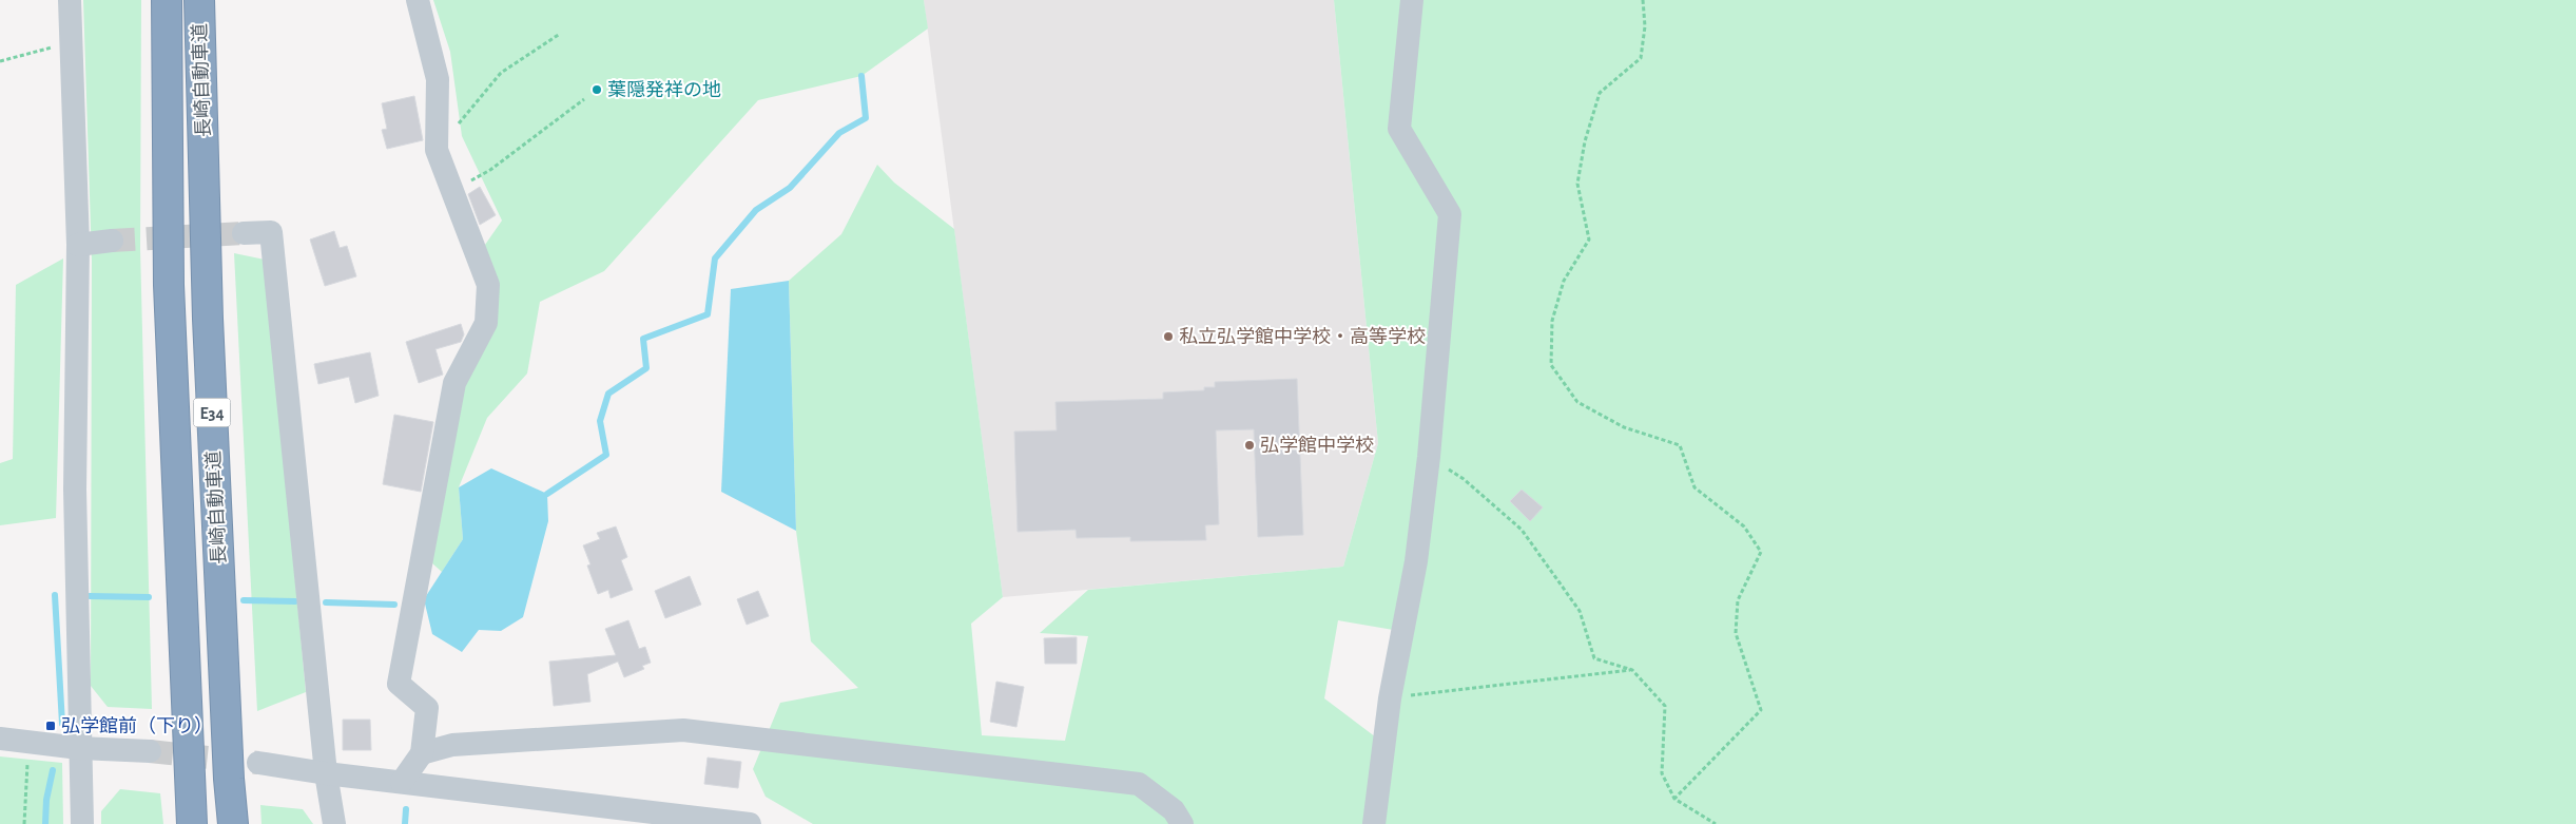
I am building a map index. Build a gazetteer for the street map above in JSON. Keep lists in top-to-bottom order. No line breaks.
{"streets":{"highway":["長崎自動車道","E34"]},"places":{"other":["葉隠発祥の地","私立弘学館中学校・高等学校","弘学館中学校"],"transit":["弘学館前（下り）"]}}
